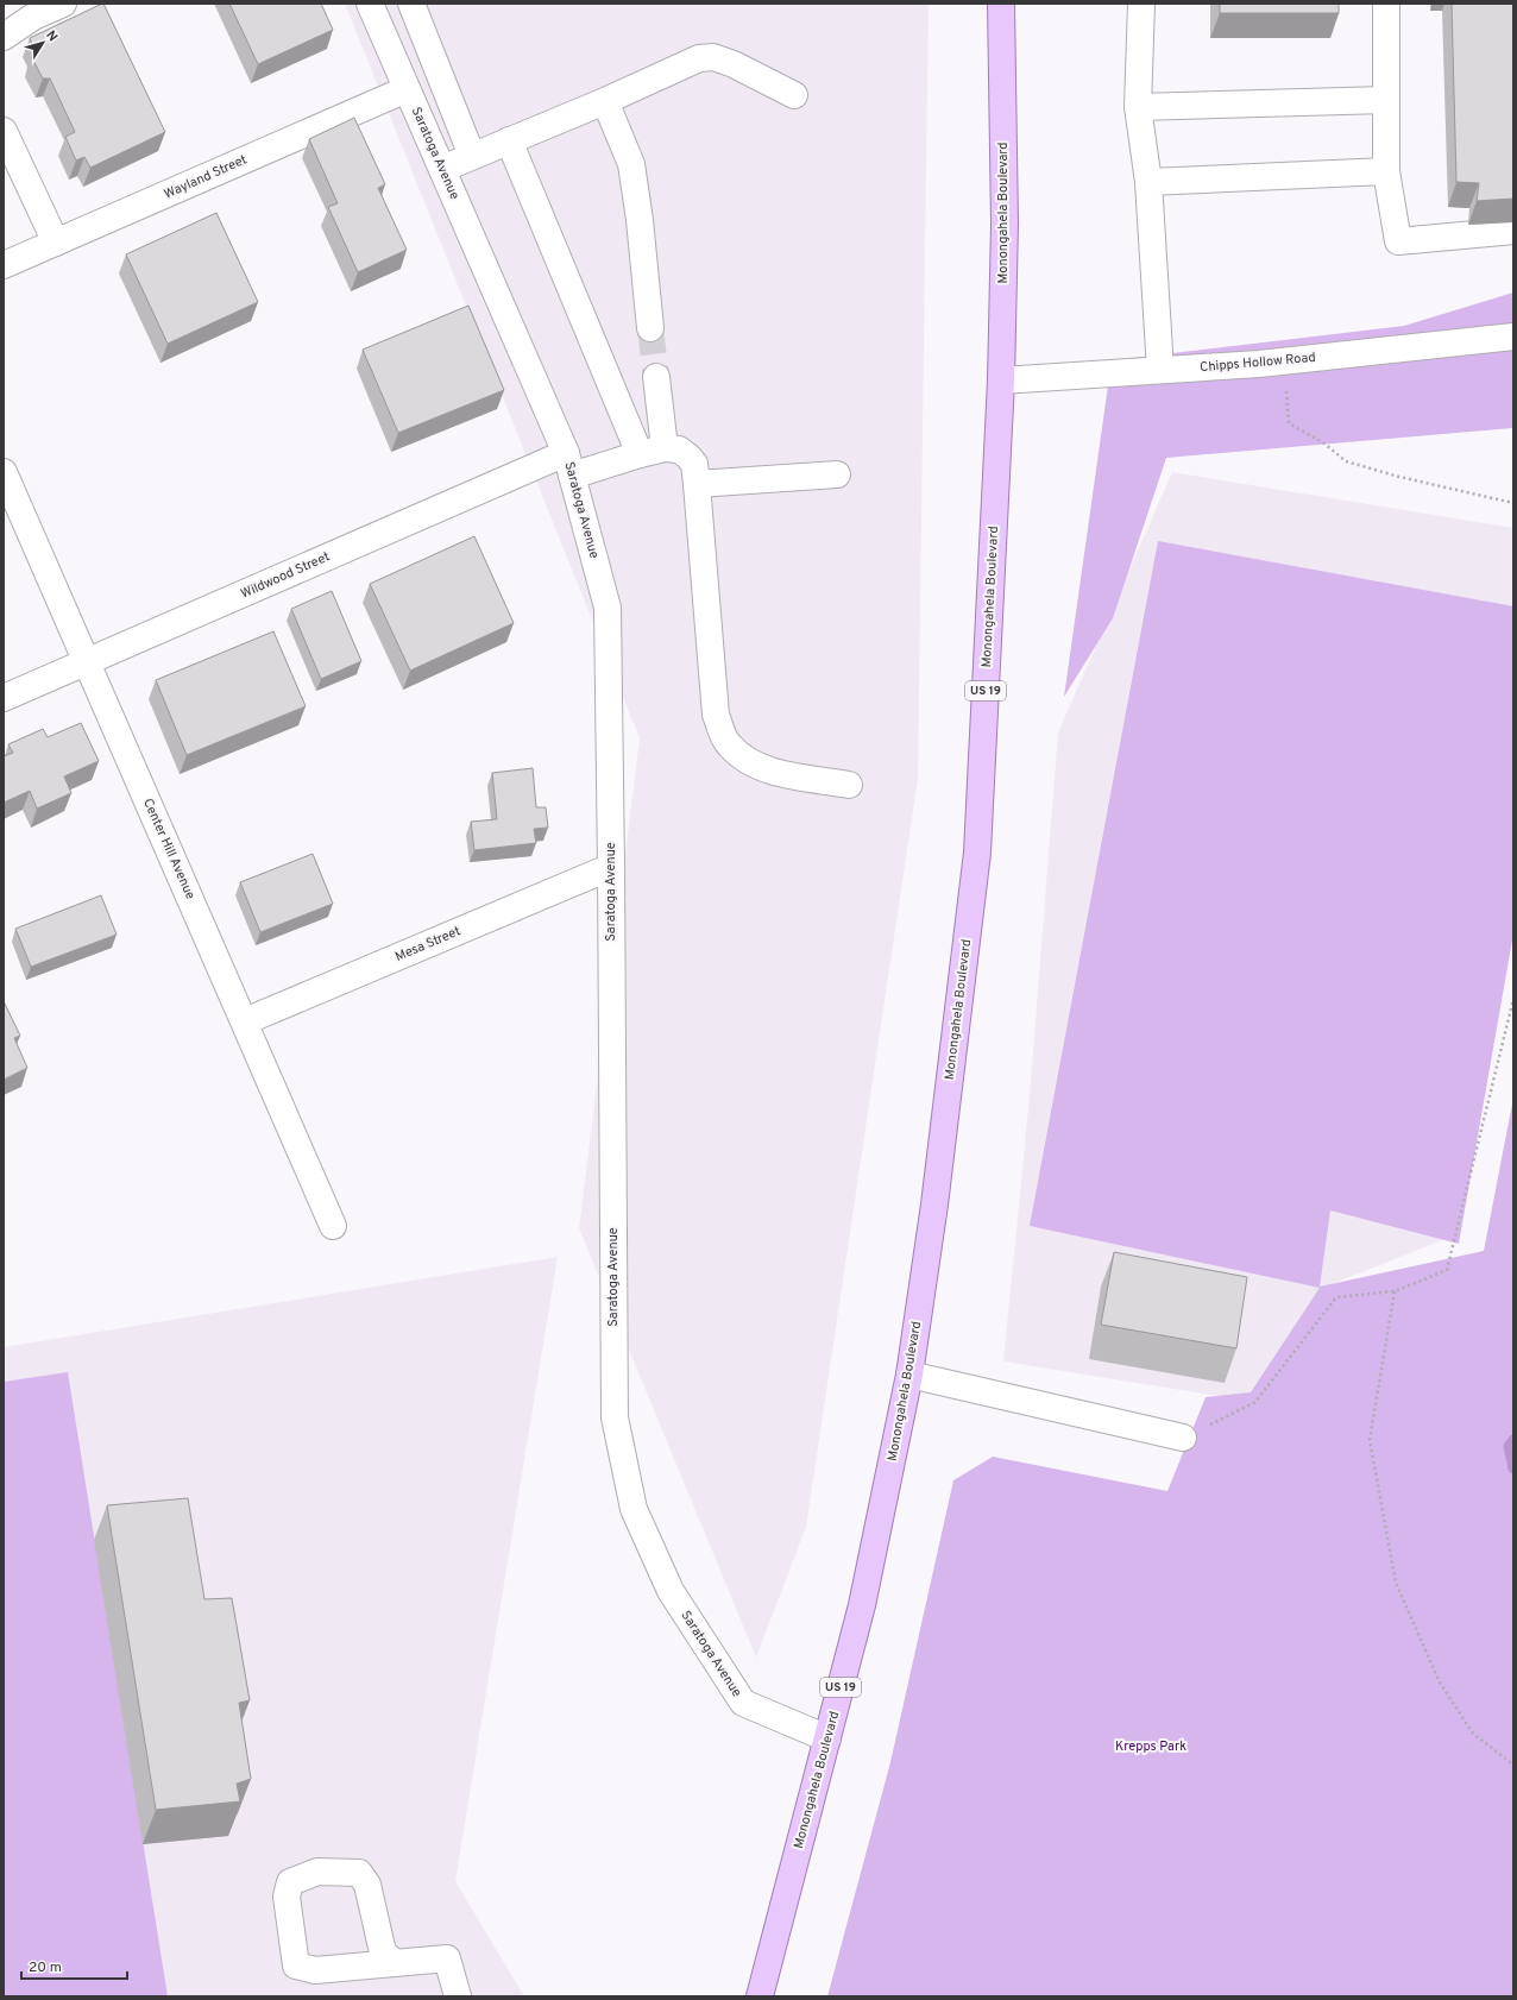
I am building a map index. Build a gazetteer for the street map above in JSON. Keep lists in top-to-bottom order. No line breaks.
{"streets":{"main road":["Monongahela Boulevard","US 19"],"street":["Saratoga Avenue","Wayland Street","Chipps Hollow Road","Wildwood Street","Center Hill Avenue","Mesa Street"]},"crossings":[["Saratoga Avenue","Wayland Street"],["Saratoga Avenue","Monongahela Boulevard"],["Saratoga Avenue","Wildwood Street"],["Saratoga Avenue","Mesa Street"],["Monongahela Boulevard","Chipps Hollow Road"],["Wildwood Street","Center Hill Avenue"],["Center Hill Avenue","Mesa Street"]],"parks":["Krepps Park"],"scale_bar":"20 m","north":"top right"}
